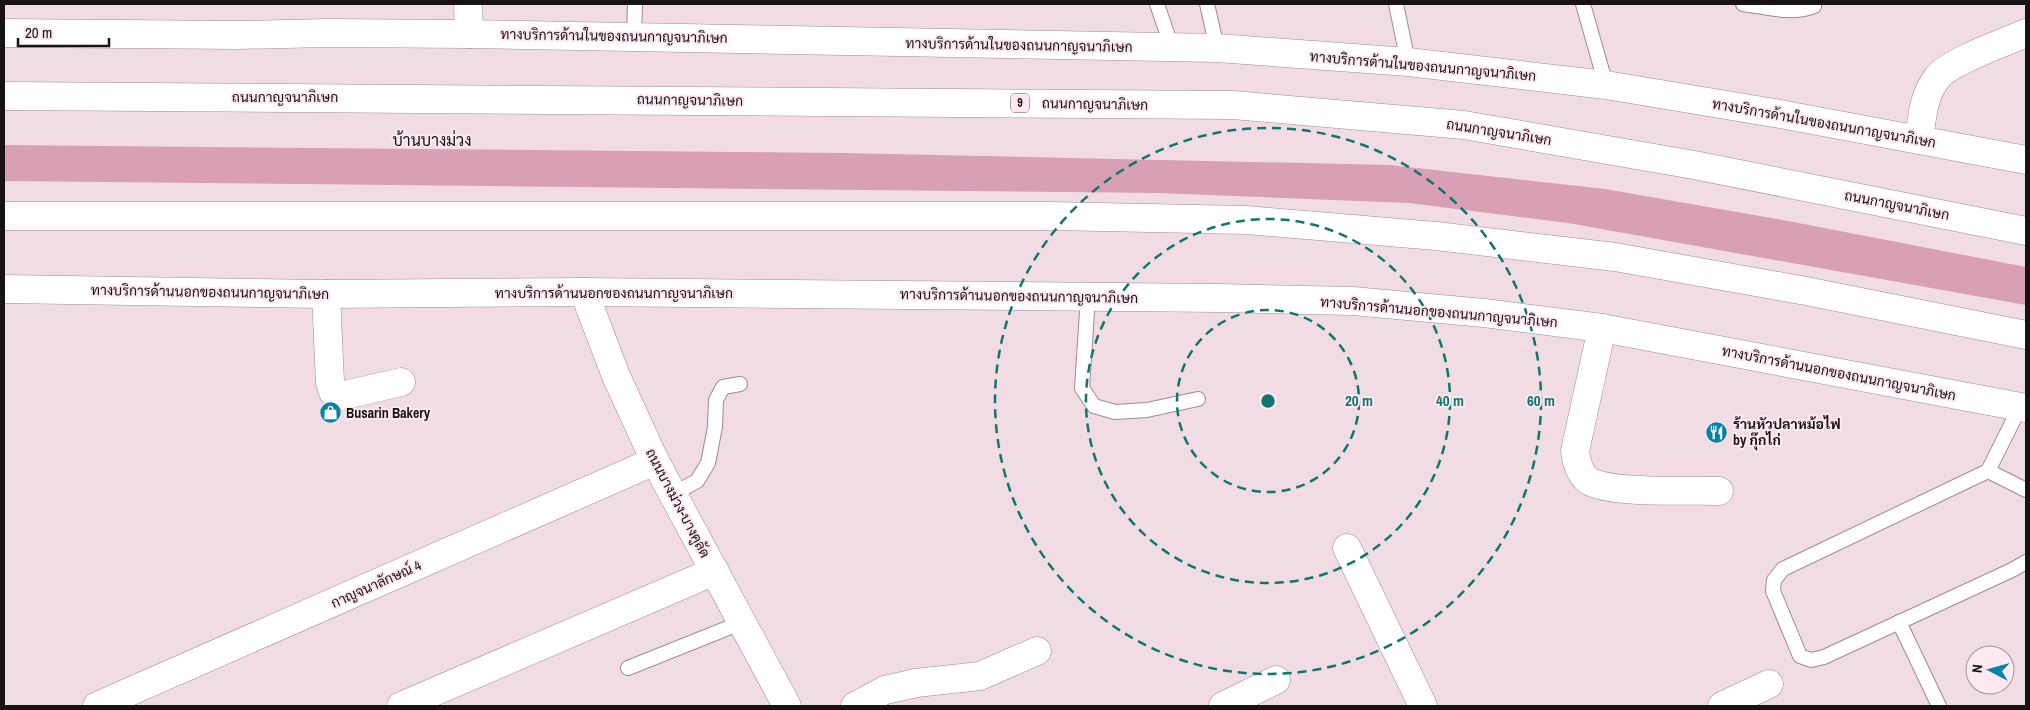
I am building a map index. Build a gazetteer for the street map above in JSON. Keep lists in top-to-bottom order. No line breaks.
{"streets":{"main road":["ทางบริการด้านในของถนนกาญจนาภิเษก","ถนนกาญจนาภิเษก","9","ทางบริการด้านนอกของถนนกาญจนาภิเษก","ถนนบางม่วง-บางคูลัด","กาญจนาลักษณ์ 4"]},"crossings":[["ทางบริการด้านนอกของถนนกาญจนาภิเษก","ถนนบางม่วง-บางคูลัด"],["ถนนบางม่วง-บางคูลัด","กาญจนาลักษณ์ 4"]],"districts":["บ้านบางม่วง"],"places":{"shop":["Busarin Bakery"],"restaurant":["ร้านหัวปลาหม้อไฟ by กุ๊กไก่"]},"scale_bar":"20 m","north":"left","rings":["20 m","40 m","60 m"]}
